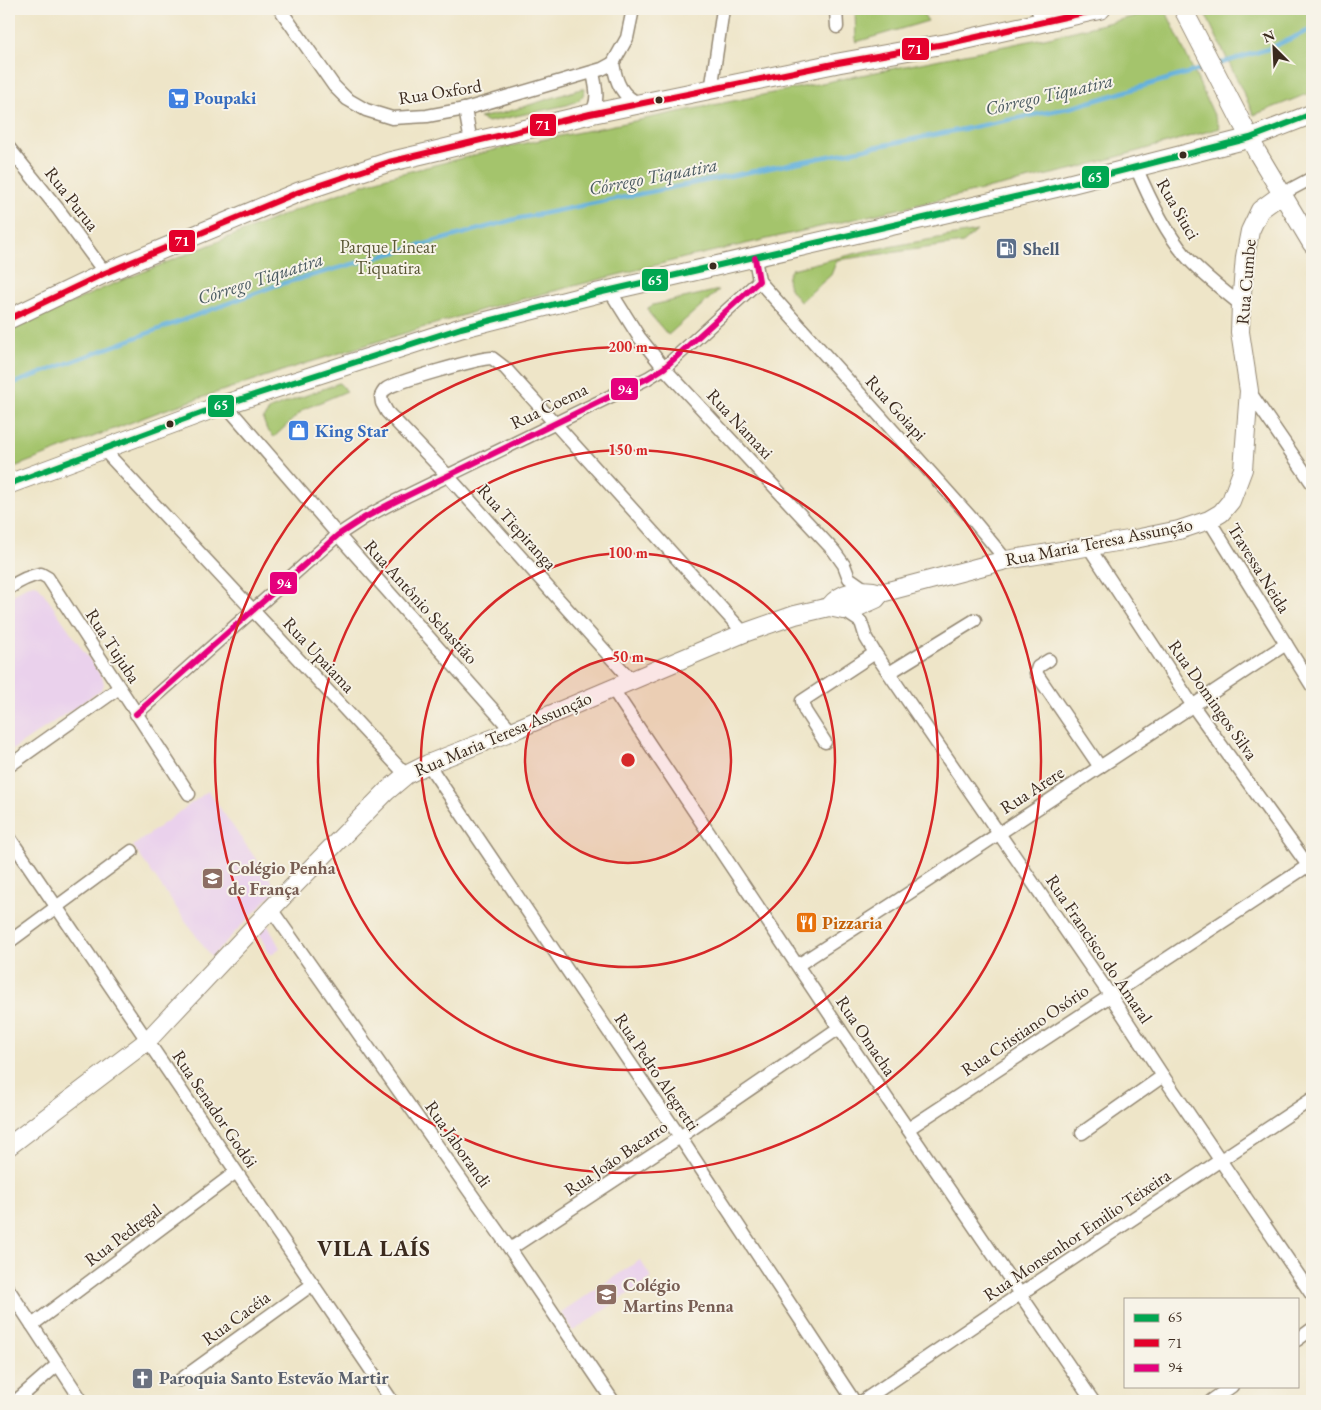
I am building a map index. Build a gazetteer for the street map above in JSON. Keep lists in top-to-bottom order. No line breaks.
{"streets":{"street":["Rua Oxford","Rua Purua","Rua Siuci","Rua Cumbe","Rua Coema","Rua Goiapi","Rua Namaxi","Rua Tiepiranga","Rua Maria Teresa Assunção","Travessa Neida","Rua Antônio Sebastião","Rua Tujuba","Rua Upaiama","Rua Domingos Silva","Rua Arere","Rua Francisco do Amaral","Rua Cristiano Osório","Rua Omacha","Rua Pedro Alegretti","Rua Senador Godói","Rua Jaborandi","Rua João Bacarro","Rua Pedregal","Rua Monsenhor Emilio Teixeira","Rua Cacéia"]},"crossings":[["Rua Siuci","Rua Cumbe"],["Rua Cumbe","Rua Maria Teresa Assunção"],["Rua Coema","Rua Goiapi"],["Rua Coema","Rua Namaxi"],["Rua Coema","Rua Tiepiranga"],["Rua Coema","Rua Antônio Sebastião"],["Rua Coema","Rua Tujuba"],["Rua Coema","Rua Upaiama"],["Rua Goiapi","Rua Maria Teresa Assunção"],["Rua Namaxi","Rua Maria Teresa Assunção"],["Rua Tiepiranga","Rua Maria Teresa Assunção"],["Rua Maria Teresa Assunção","Travessa Neida"],["Rua Maria Teresa Assunção","Rua Antônio Sebastião"],["Rua Maria Teresa Assunção","Rua Upaiama"],["Rua Maria Teresa Assunção","Rua Domingos Silva"],["Rua Maria Teresa Assunção","Rua Omacha"],["Rua Maria Teresa Assunção","Rua Pedro Alegretti"],["Rua Maria Teresa Assunção","Rua Senador Godói"],["Rua Maria Teresa Assunção","Rua Jaborandi"],["Travessa Neida","Rua Arere"],["Rua Domingos Silva","Rua Arere"],["Rua Domingos Silva","Rua Cristiano Osório"],["Rua Arere","Rua Francisco do Amaral"],["Rua Arere","Rua Omacha"],["Rua Francisco do Amaral","Rua Cristiano Osório"],["Rua Francisco do Amaral","Rua Monsenhor Emilio Teixeira"],["Rua Cristiano Osório","Rua Omacha"],["Rua Omacha","Rua João Bacarro"],["Rua Omacha","Rua Monsenhor Emilio Teixeira"],["Rua Pedro Alegretti","Rua João Bacarro"],["Rua Senador Godói","Rua Pedregal"],["Rua Senador Godói","Rua Cacéia"],["Rua Jaborandi","Rua João Bacarro"]],"districts":["VILA LAÍS"],"water":["Córrego Tiquatira"],"parks":["Parque Linear Tiquatira"],"places":{"supermarket":["Poupaki"],"fuel station":["Shell"],"shop":["King Star"],"school or university":["Colégio Penha de França","Colégio Martins Penna"],"restaurant":["Pizzaria"],"church":["Paroquia Santo Estevão Martir"]},"lines":["transit line 71","transit line 65","transit line 94"],"legend":["65","71","94"],"north":"top left","rings":["200 m","150 m","100 m","50 m"]}
